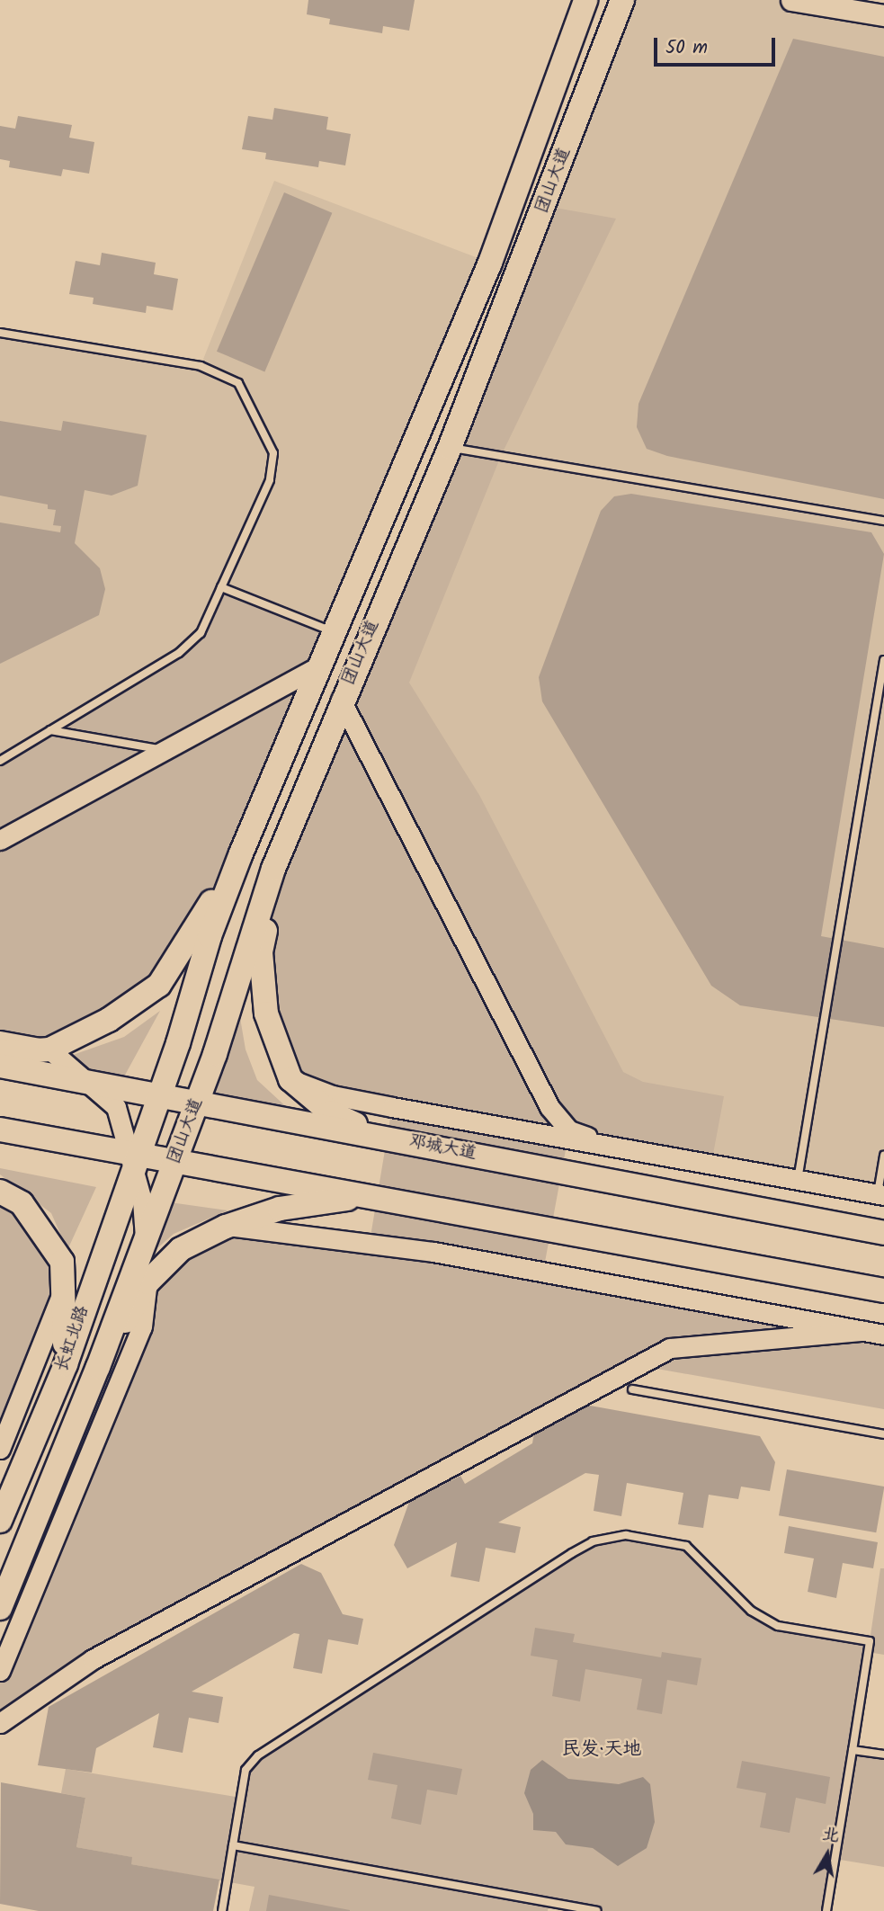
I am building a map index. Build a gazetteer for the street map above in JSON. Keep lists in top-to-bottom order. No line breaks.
{"streets":{"highway":["团山大道","邓城大道","长虹北路"]},"crossings":[["团山大道","邓城大道"],["团山大道","长虹北路"]],"districts":["民发·天地"],"scale_bar":"50 m","north":"top"}
